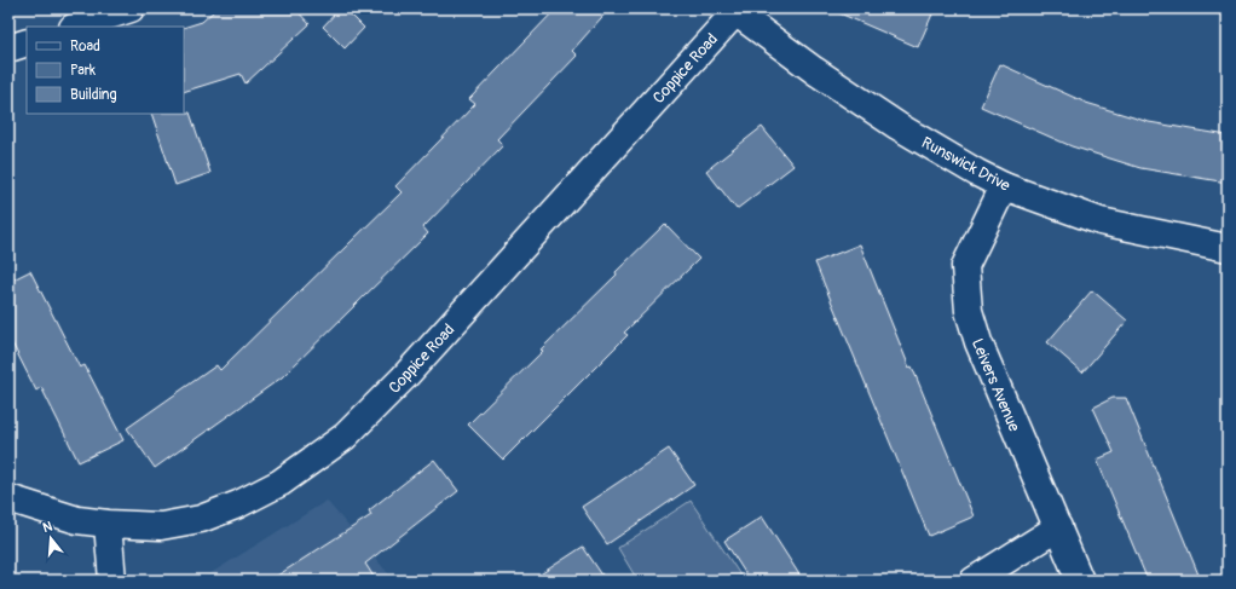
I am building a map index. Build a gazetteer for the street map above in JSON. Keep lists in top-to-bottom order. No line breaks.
{"streets":{"street":["Coppice Road","Runswick Drive","Leivers Avenue"]},"crossings":[["Coppice Road","Runswick Drive"],["Runswick Drive","Leivers Avenue"]],"legend":["Road","Park","Building"],"north":"top"}
